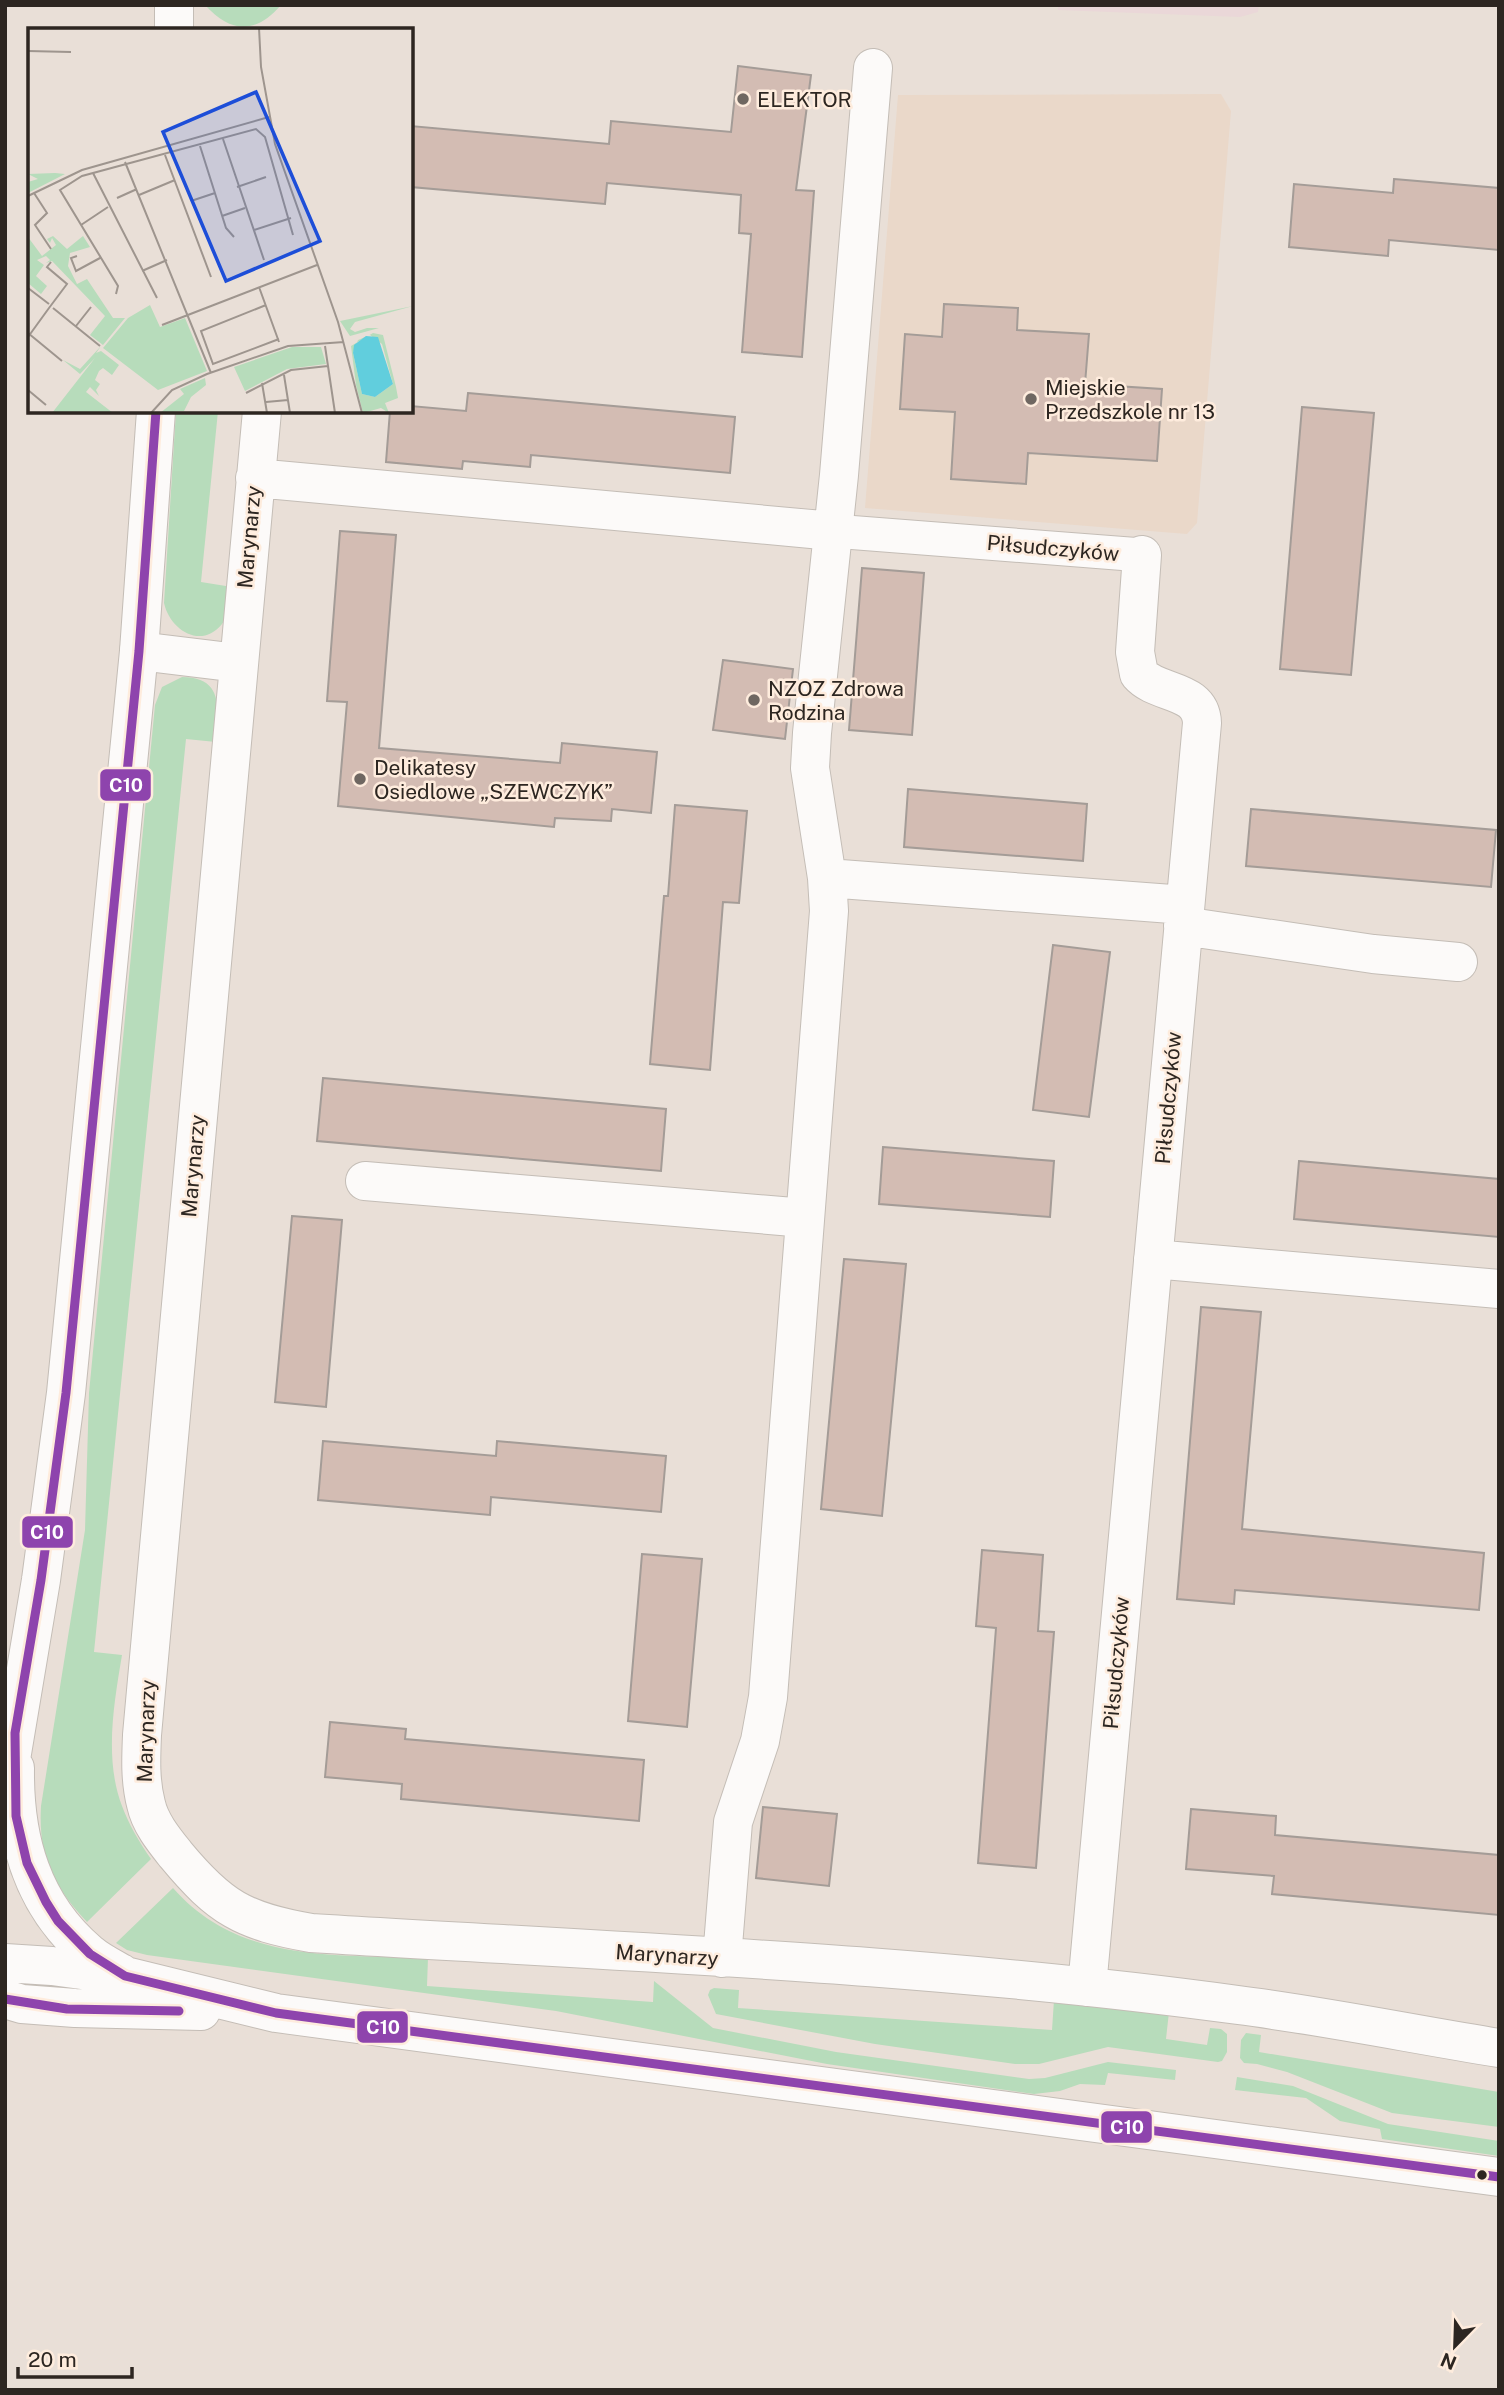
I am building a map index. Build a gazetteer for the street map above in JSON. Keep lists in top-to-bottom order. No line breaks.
{"streets":{"street":["Marynarzy","Piłsudczyków"]},"crossings":[["Marynarzy","Piłsudczyków"]],"places":["ELEKTOR","Miejskie Przedszkole nr 13","NZOZ Zdrowa Rodzina","Delikatesy Osiedlowe „SZEWCZYK”"],"lines":["transit line C10"],"scale_bar":"20 m","north":"bottom left"}
